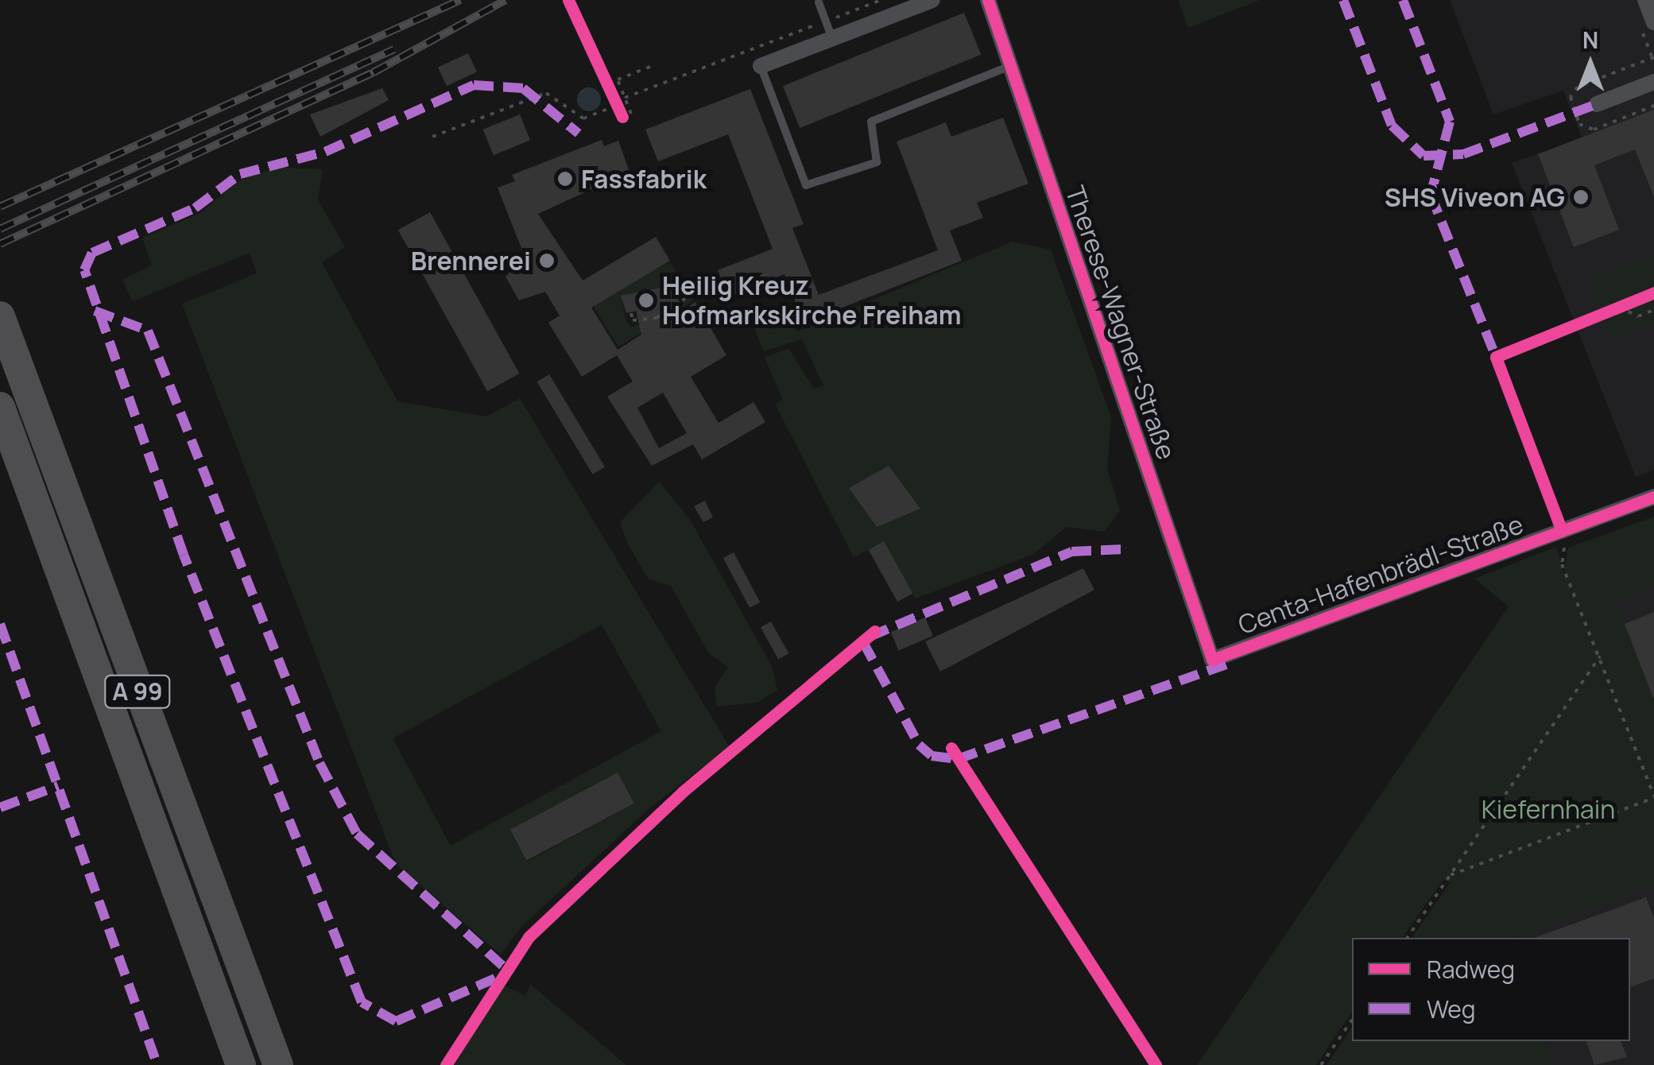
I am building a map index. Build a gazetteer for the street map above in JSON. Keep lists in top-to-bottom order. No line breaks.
{"streets":{"highway":["A 99"],"street":["Therese-Wagner-Straße","Centa-Hafenbrädl-Straße"]},"crossings":[["Therese-Wagner-Straße","Centa-Hafenbrädl-Straße"]],"parks":["Kiefernhain"],"places":["Fassfabrik","SHS Viveon AG","Brennerei","Heilig Kreuz Hofmarkskirche Freiham"],"legend":["Radweg","Weg"],"north":"top"}
